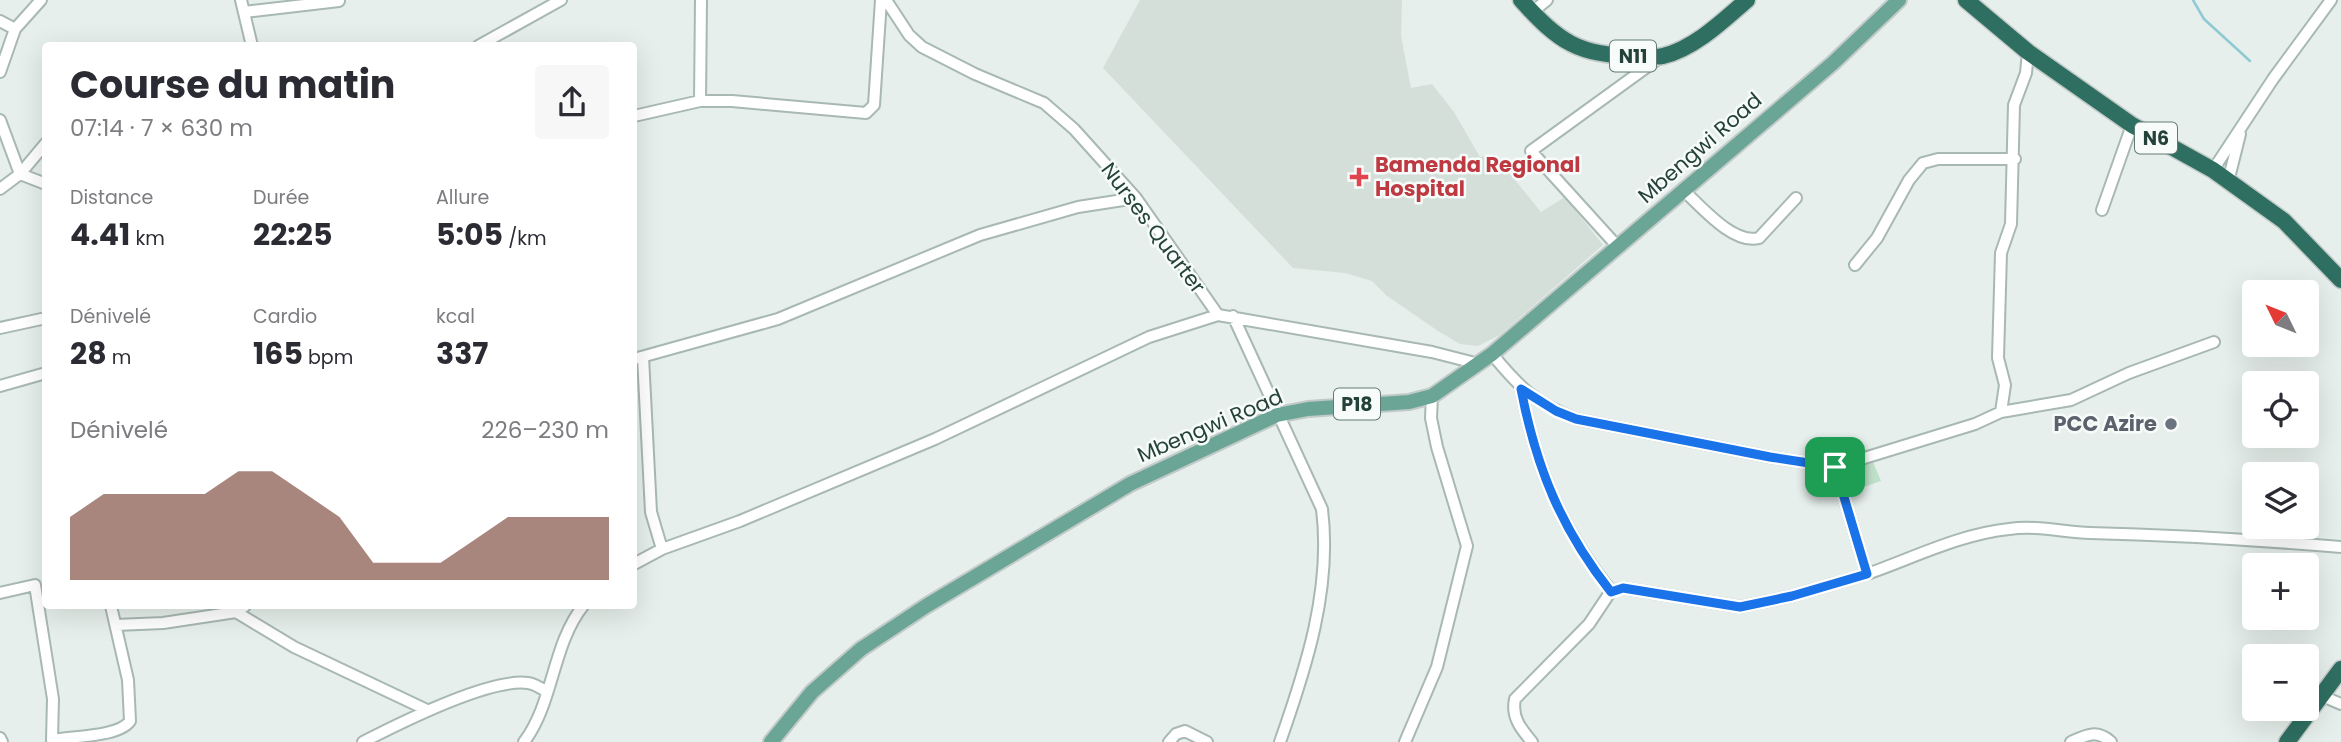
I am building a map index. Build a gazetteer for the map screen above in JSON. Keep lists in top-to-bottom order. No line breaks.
{"streets":{"highway":["N11","N6"],"main road":["Mbengwi Road","P18"],"street":["Nurses Quarter"]},"places":{"health":["Bamenda Regional Hospital"],"other":["PCC Azire"]},"north":"top left","page":{"heading":["Course du matin","07:14 · 7 × 630 m"],"stats":[["Distance","4.41 km"],["Durée","22:25"],["Allure","5:05 /km"],["Dénivelé","28 m"],["Cardio","165 bpm"],["kcal","337"]],"map_buttons":["+","−"],"chart":["Dénivelé","226–230 m"]}}
